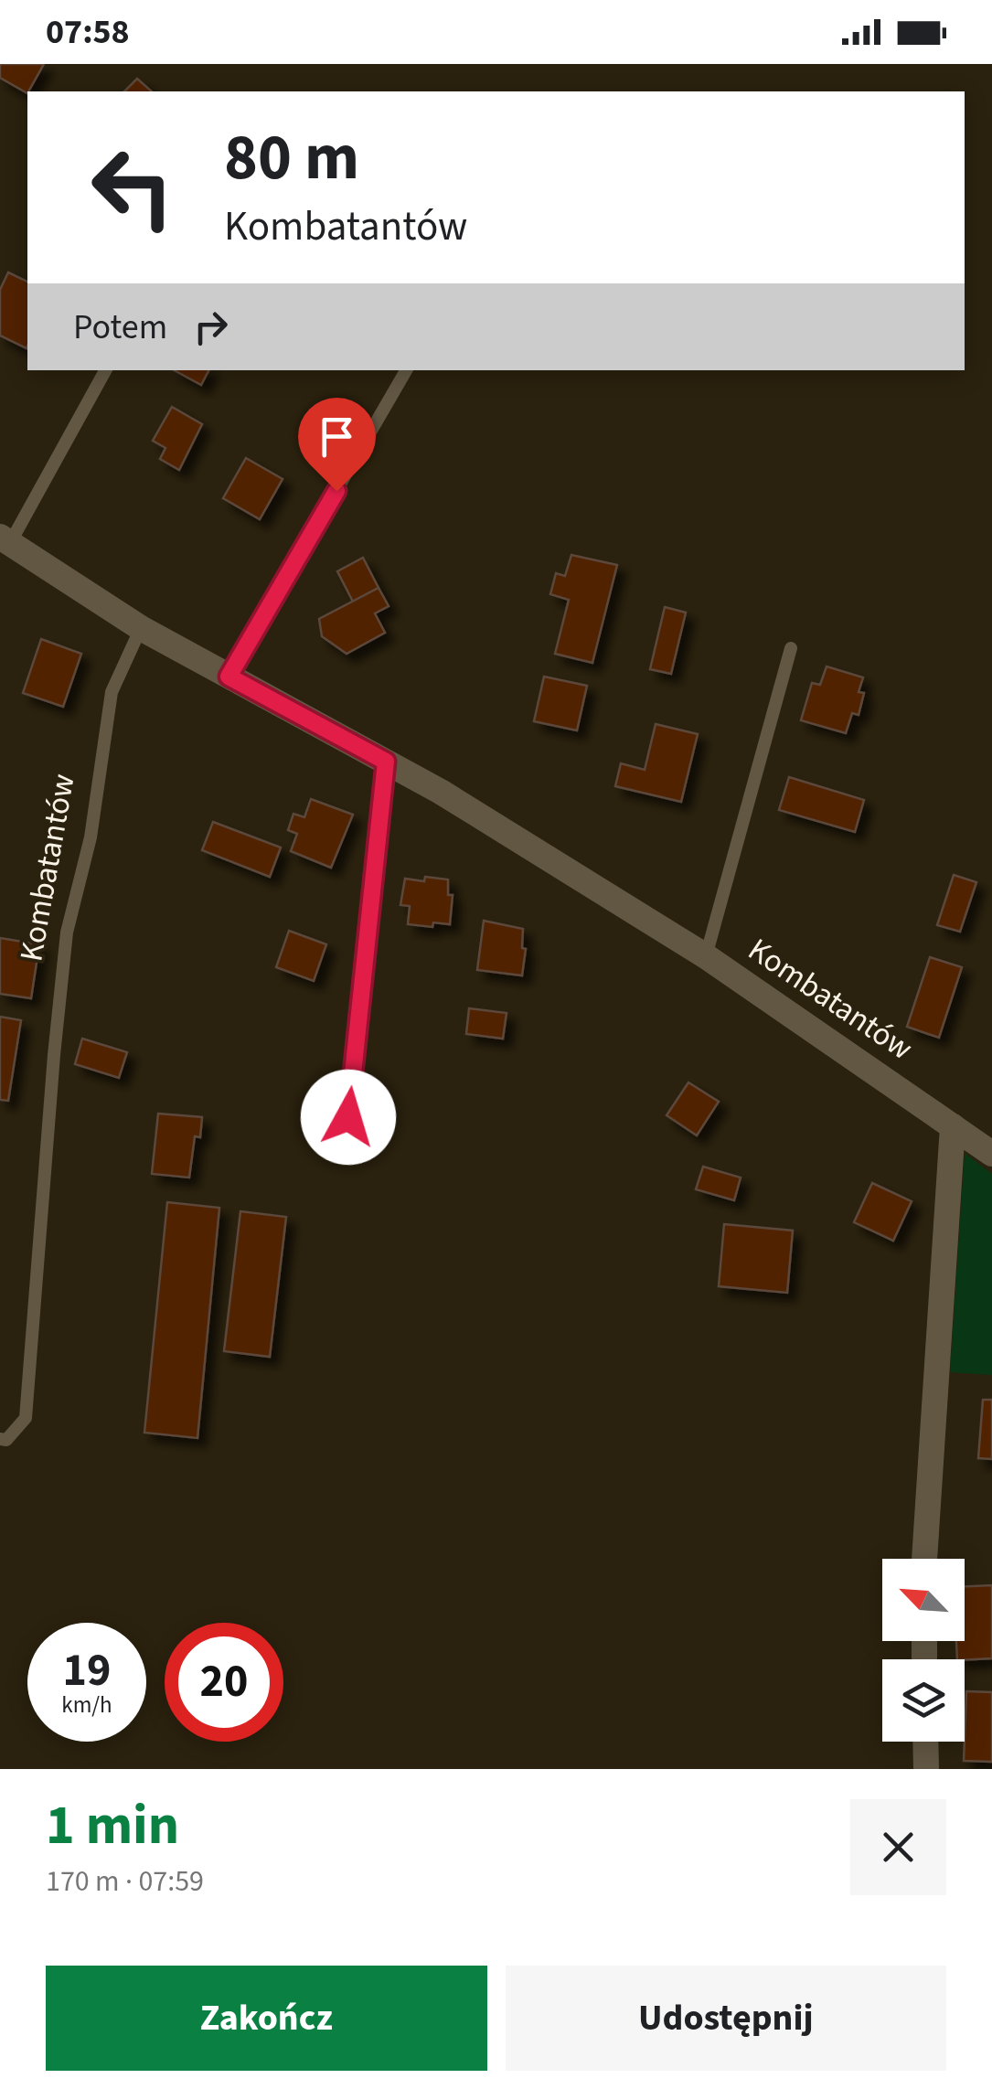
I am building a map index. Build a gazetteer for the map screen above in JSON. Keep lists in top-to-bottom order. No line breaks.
{"streets":{"street":["Kombatantów"]},"north":"top left","page":{"status":"07:58","turn":["80 m","Kombatantów"],"then":"Potem","speed":"19 km/h","limit":"20","heading":["1 min","170 m · 07:59"],"buttons":["Zakończ","Udostępnij"]}}
